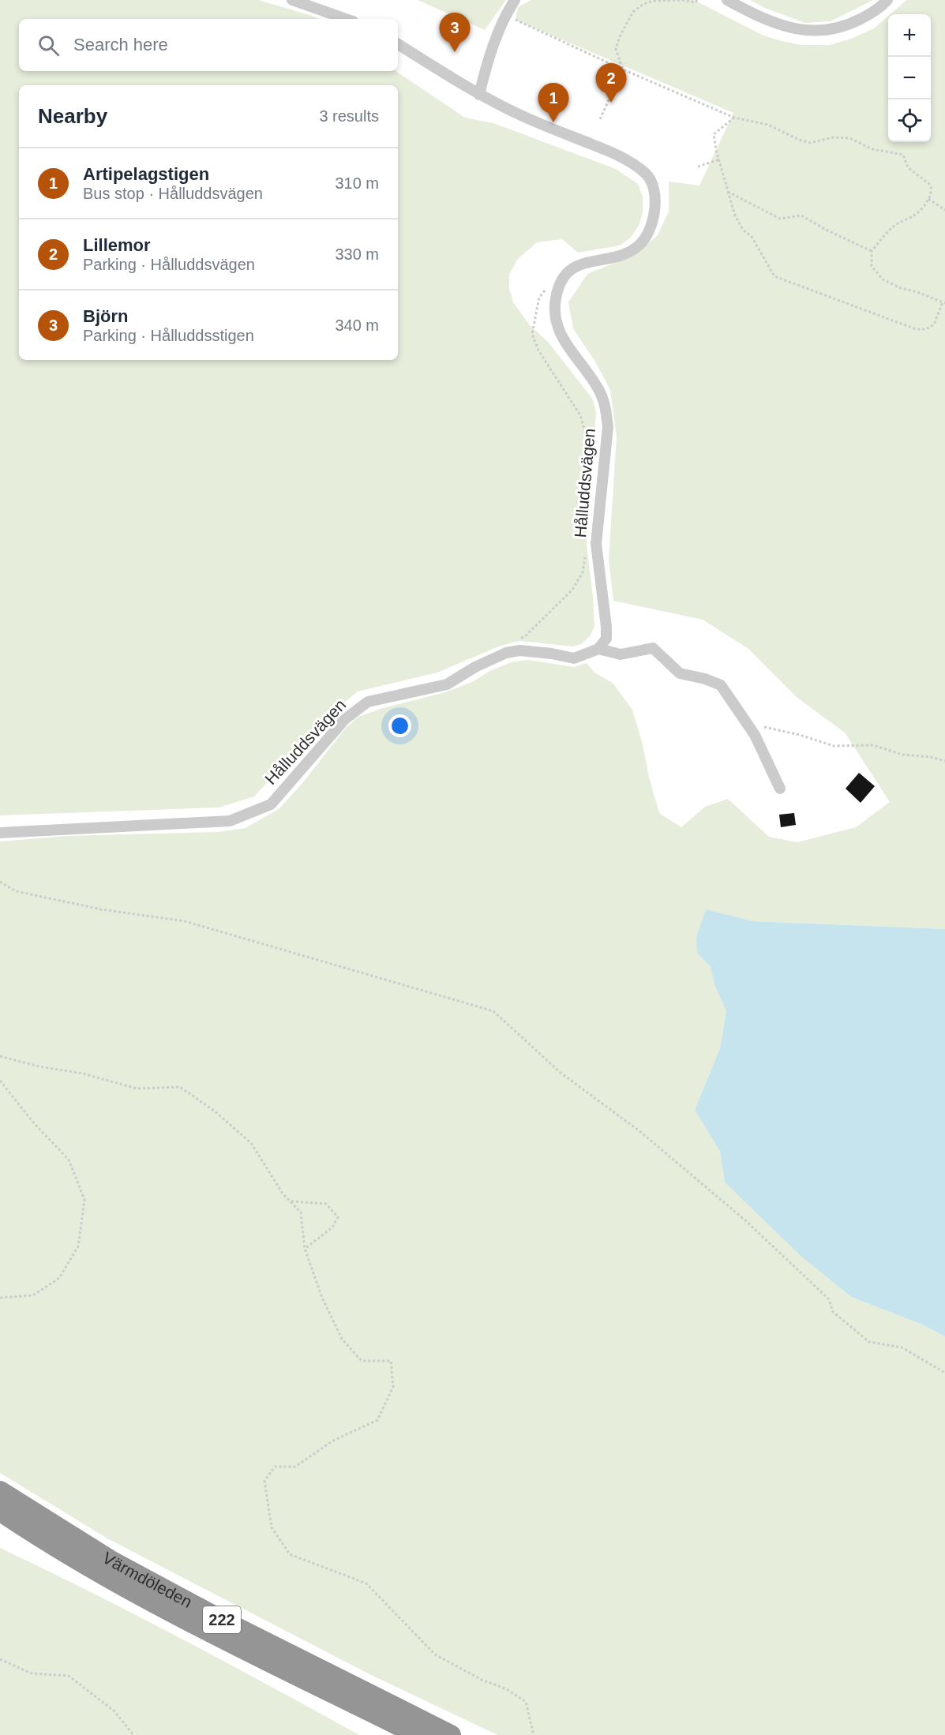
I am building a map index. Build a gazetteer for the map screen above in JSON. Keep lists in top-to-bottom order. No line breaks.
{"streets":{"highway":["Värmdöleden","222"],"street":["Hålluddsvägen"]},"page":{"pins":["3","2","1"],"map_buttons":["+","−"],"search":"Search here","heading":["Nearby","3 results"],"list":[{"mark":"1","name":"Artipelagstigen","note":"Bus stop · Hålluddsvägen","value":"310 m"},{"mark":"2","name":"Lillemor","note":"Parking · Hålluddsvägen","value":"330 m"},{"mark":"3","name":"Björn","note":"Parking · Hålluddsstigen","value":"340 m"}]}}
